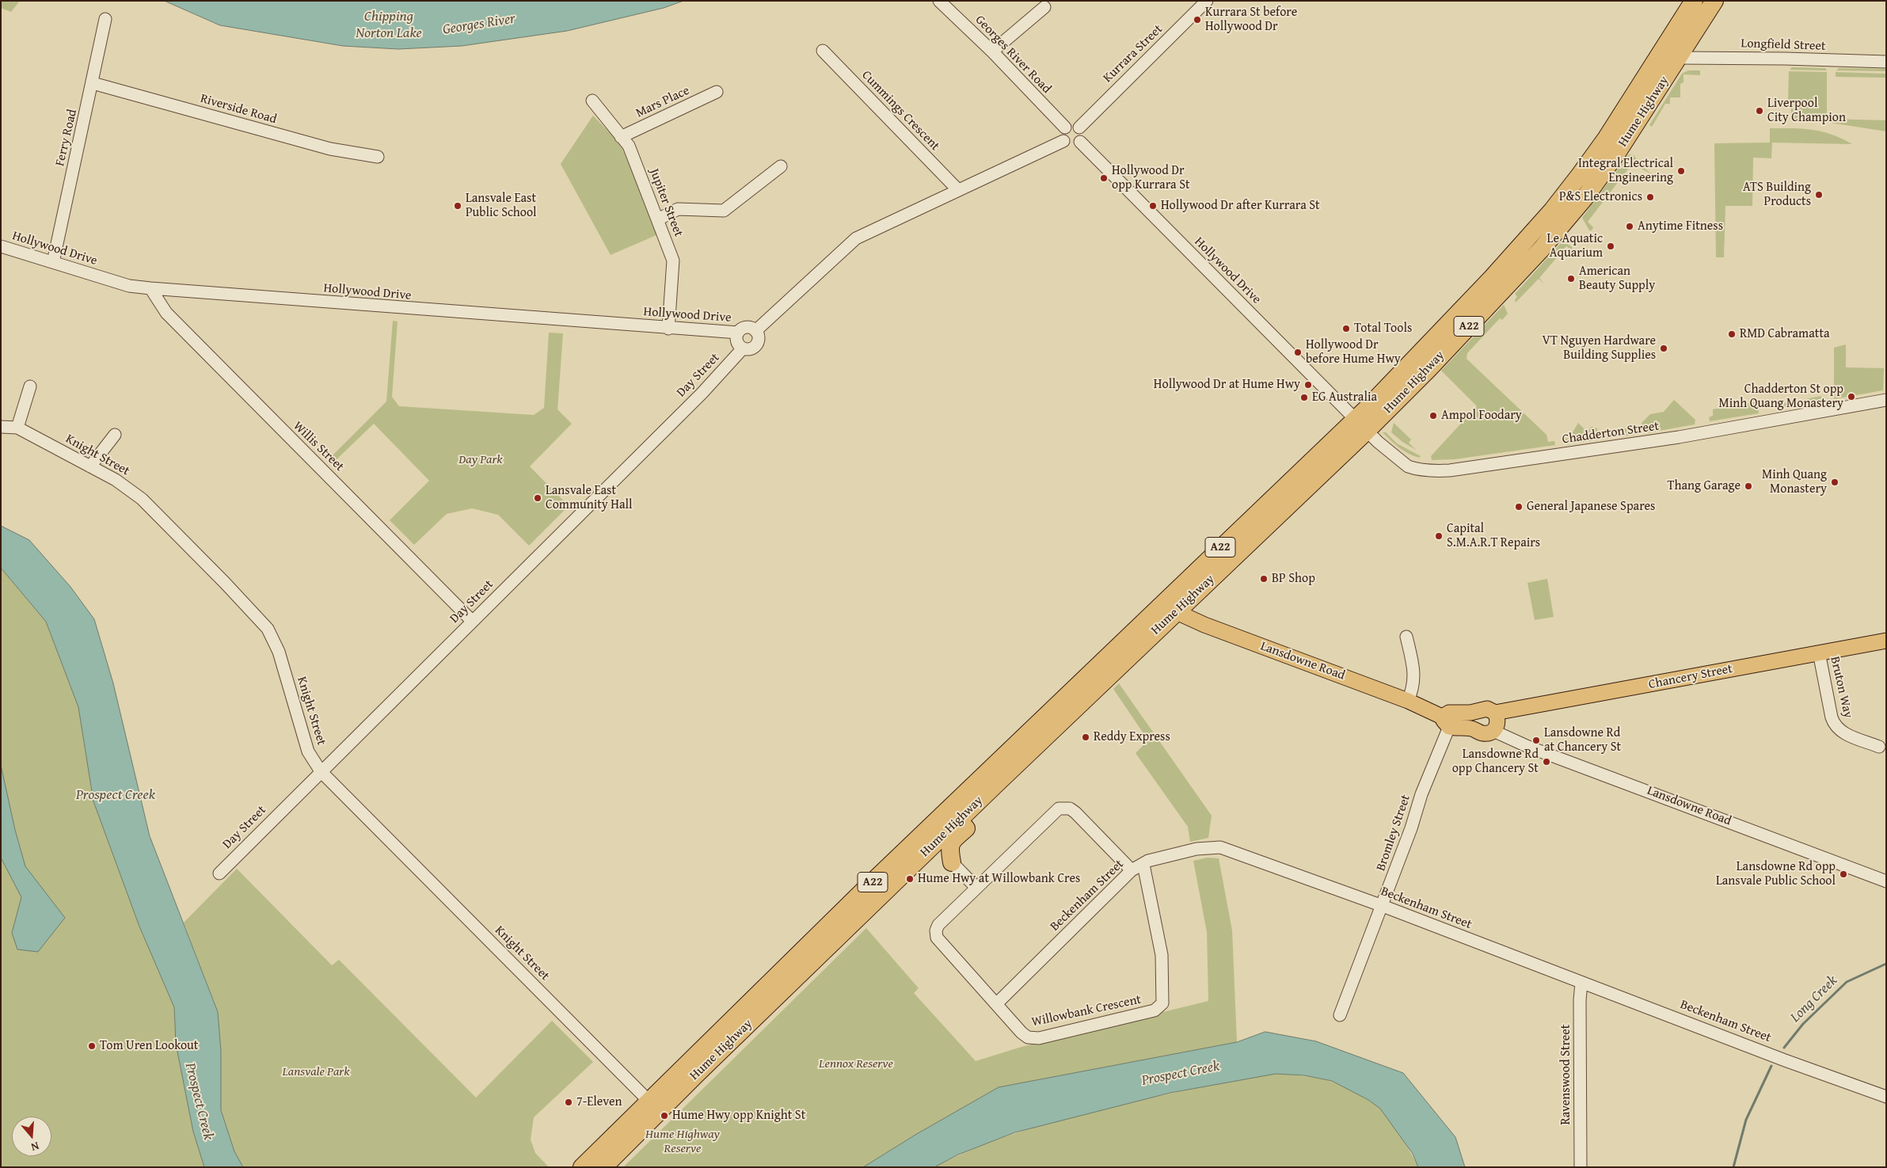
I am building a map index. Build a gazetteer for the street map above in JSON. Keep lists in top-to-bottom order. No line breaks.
{"streets":{"highway":["Hume Highway","A22"],"main road":["Lansdowne Road","Chancery Street"],"street":["Longfield Street","Kurrara Street","Georges River Road","Mars Place","Riverside Road","Cummings Crescent","Ferry Road","Jupiter Street","Hollywood Drive","Day Street","Chadderton Street","Willis Street","Knight Street","Bruton Way","Bromley Street","Beckenham Street","Willowbank Crescent","Ravenswood Street"]},"crossings":[["Longfield Street","Hume Highway"],["Kurrara Street","Georges River Road"],["Kurrara Street","Hollywood Drive"],["Georges River Road","Hollywood Drive"],["Mars Place","Jupiter Street"],["Riverside Road","Ferry Road"],["Hume Highway","Hollywood Drive"],["Hume Highway","Chadderton Street"],["Hume Highway","Knight Street"],["Hume Highway","Lansdowne Road"],["Ferry Road","Hollywood Drive"],["Jupiter Street","Hollywood Drive"],["Hollywood Drive","Day Street"],["Hollywood Drive","Chadderton Street"],["Hollywood Drive","Willis Street"],["Day Street","Willis Street"],["Day Street","Knight Street"],["Lansdowne Road","Chancery Street"],["Lansdowne Road","Bromley Street"],["Chancery Street","Bruton Way"],["Chancery Street","Bromley Street"],["Bromley Street","Beckenham Street"],["Beckenham Street","Willowbank Crescent"],["Beckenham Street","Ravenswood Street"]],"water":["Chipping Norton Lake","Georges River","Prospect Creek","Long Creek"],"parks":["Day Park","Lennox Reserve","Lansvale Park","Hume Highway Reserve"],"places":["Kurrara St before Hollywood Dr","Liverpool City Champion","Integral Electrical Engineering","Hollywood Dr opp Kurrara St","ATS Building Products","P&S Electronics","Lansvale East Public School","Hollywood Dr after Kurrara St","Anytime Fitness","Le Aquatic Aquarium","American Beauty Supply","Total Tools","RMD Cabramatta","VT Nguyen Hardware Building Supplies","Hollywood Dr before Hume Hwy","Hollywood Dr at Hume Hwy","Chadderton St opp Minh Quang Monastery","EG Australia","Ampol Foodary","Minh Quang Monastery","Thang Garage","Lansvale East Community Hall","General Japanese Spares","Capital S.M.A.R.T Repairs","BP Shop","Reddy Express","Lansdowne Rd at Chancery St","Lansdowne Rd opp Chancery St","Lansdowne Rd opp Lansvale Public School","Hume Hwy at Willowbank Cres","Tom Uren Lookout","7-Eleven","Hume Hwy opp Knight St"],"north":"bottom"}
